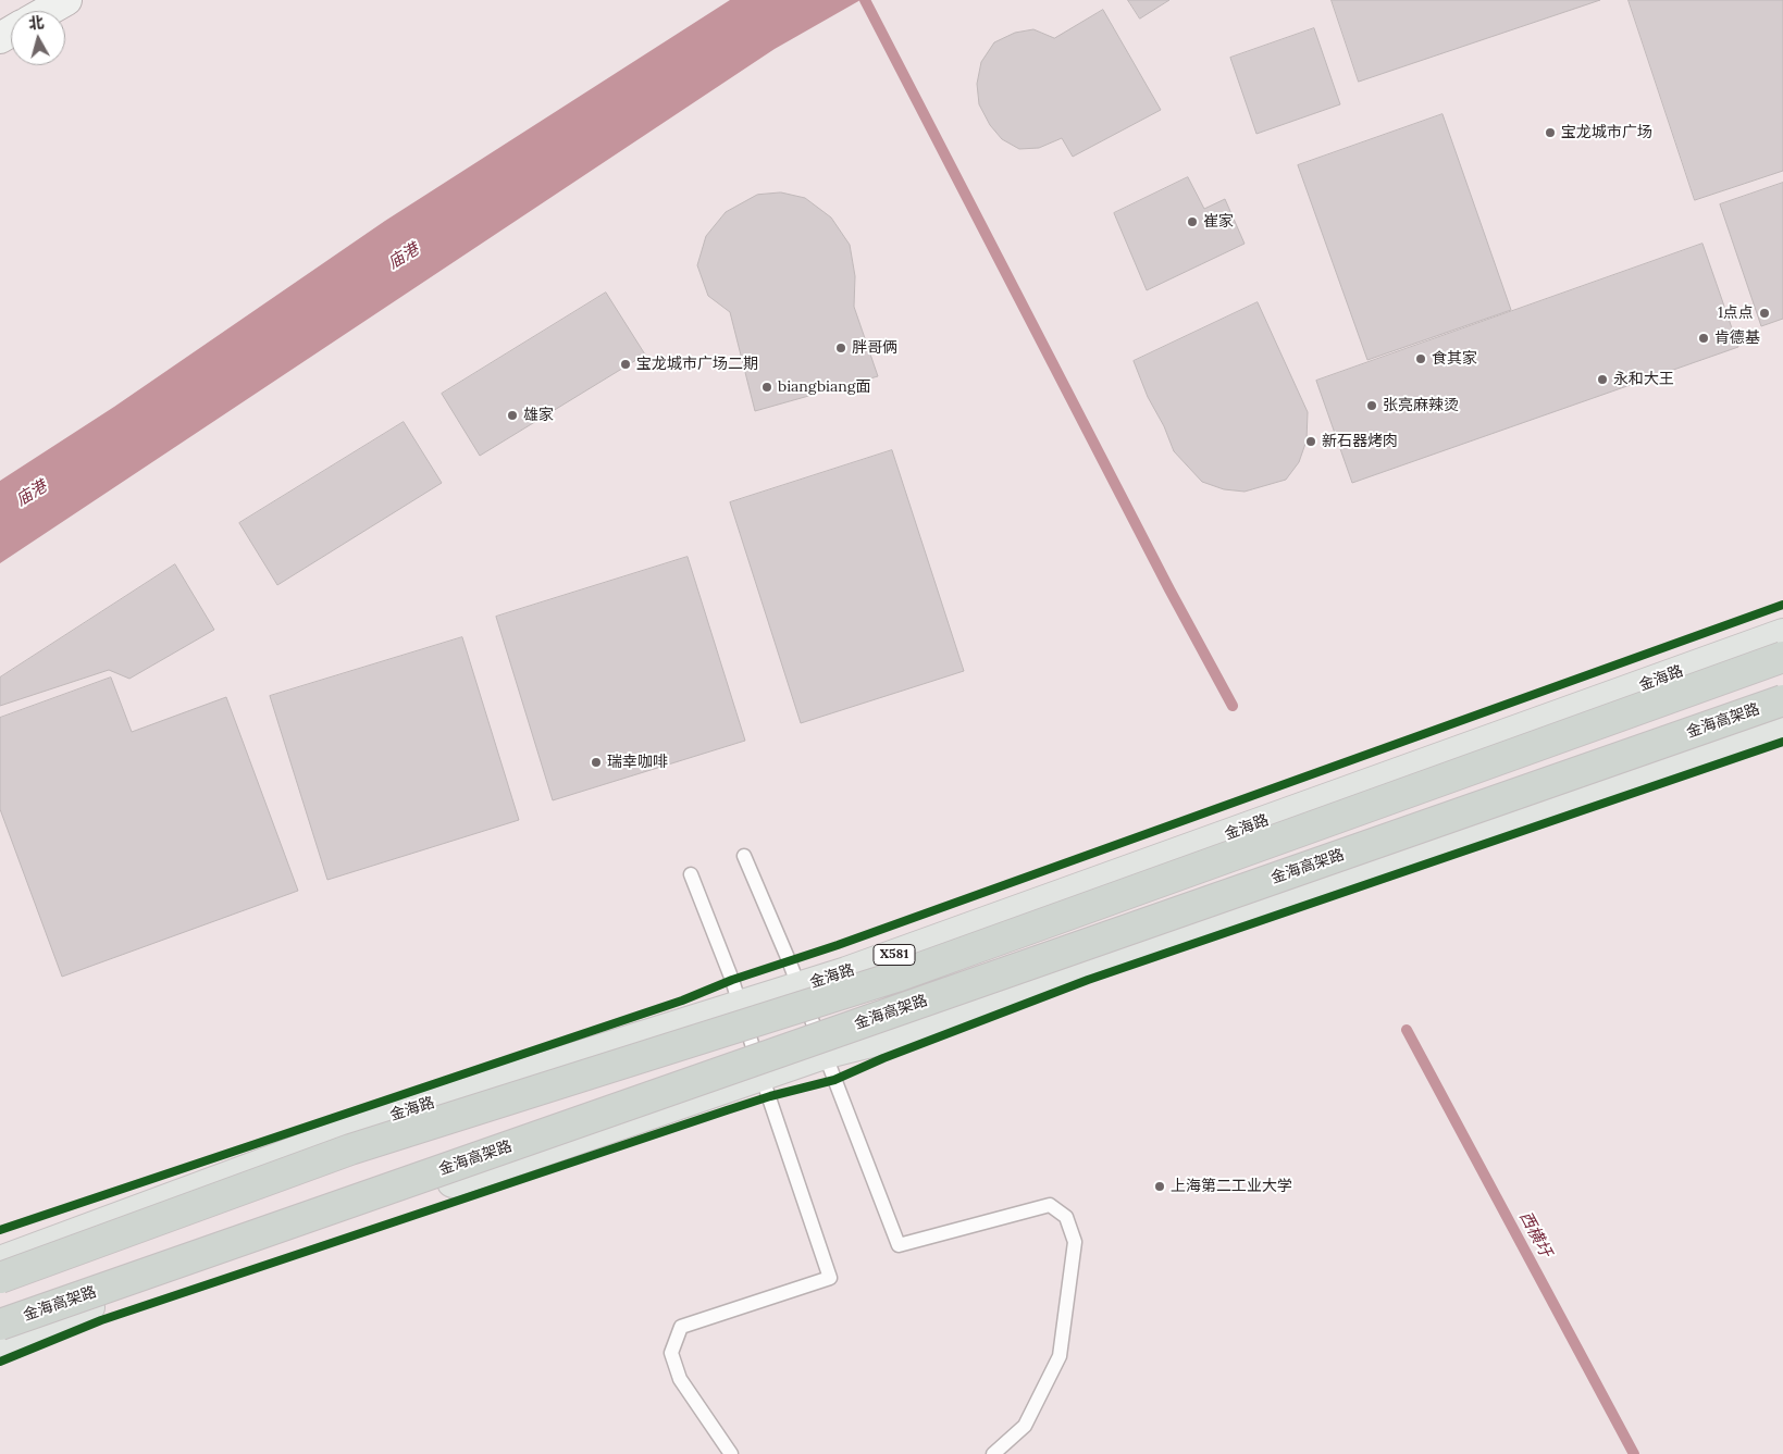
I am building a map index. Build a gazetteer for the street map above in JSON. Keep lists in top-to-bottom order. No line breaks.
{"streets":{"highway":["金海高架路"],"main road":["金海路","X581"]},"water":["庙港","西横圩"],"places":["宝龙城市广场","崔家","1点点","肯德基","胖哥俩","食其家","宝龙城市广场二期","永和大王","biangbiang面","张亮麻辣烫","雄家","新石器烤肉","瑞幸咖啡","上海第二工业大学"],"north":"top"}
